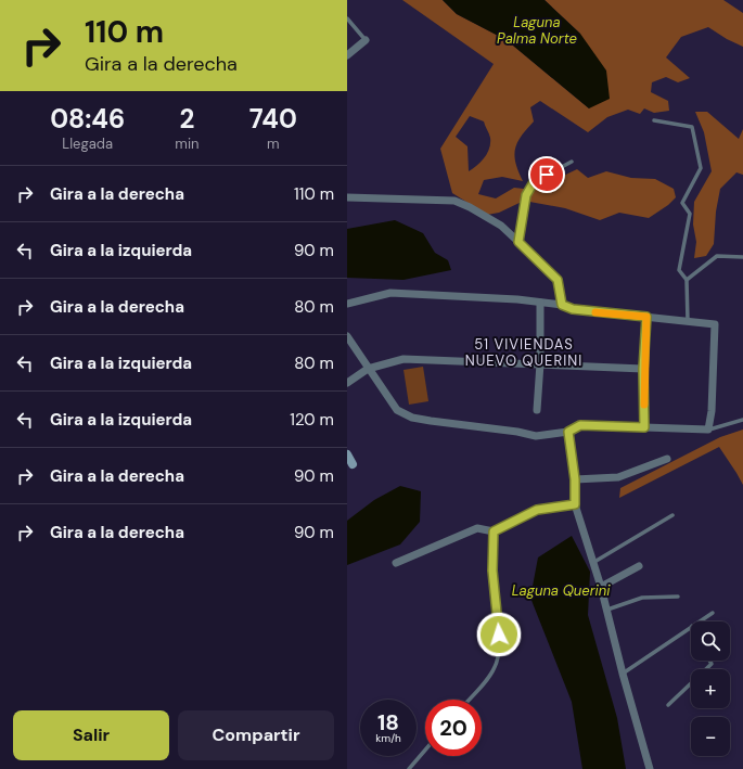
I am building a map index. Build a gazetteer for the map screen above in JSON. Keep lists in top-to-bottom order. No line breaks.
{"districts":["51 VIVIENDAS NUEVO QUERINI"],"water":["Laguna Palma Norte","Laguna Querini"],"page":{"turn":["110 m","Gira a la derecha"],"eta":["08:46","Llegada","2","min","740","m"],"list":[{"name":"Gira a la derecha","value":"110 m"},{"name":"Gira a la izquierda","value":"90 m"},{"name":"Gira a la derecha","value":"80 m"},{"name":"Gira a la izquierda","value":"80 m"},{"name":"Gira a la izquierda","value":"120 m"},{"name":"Gira a la derecha","value":"90 m"},{"name":"Gira a la derecha","value":"90 m"}],"map_buttons":["+","−"],"speed":"18 km/h","limit":"20","buttons":["Salir","Compartir"]}}
